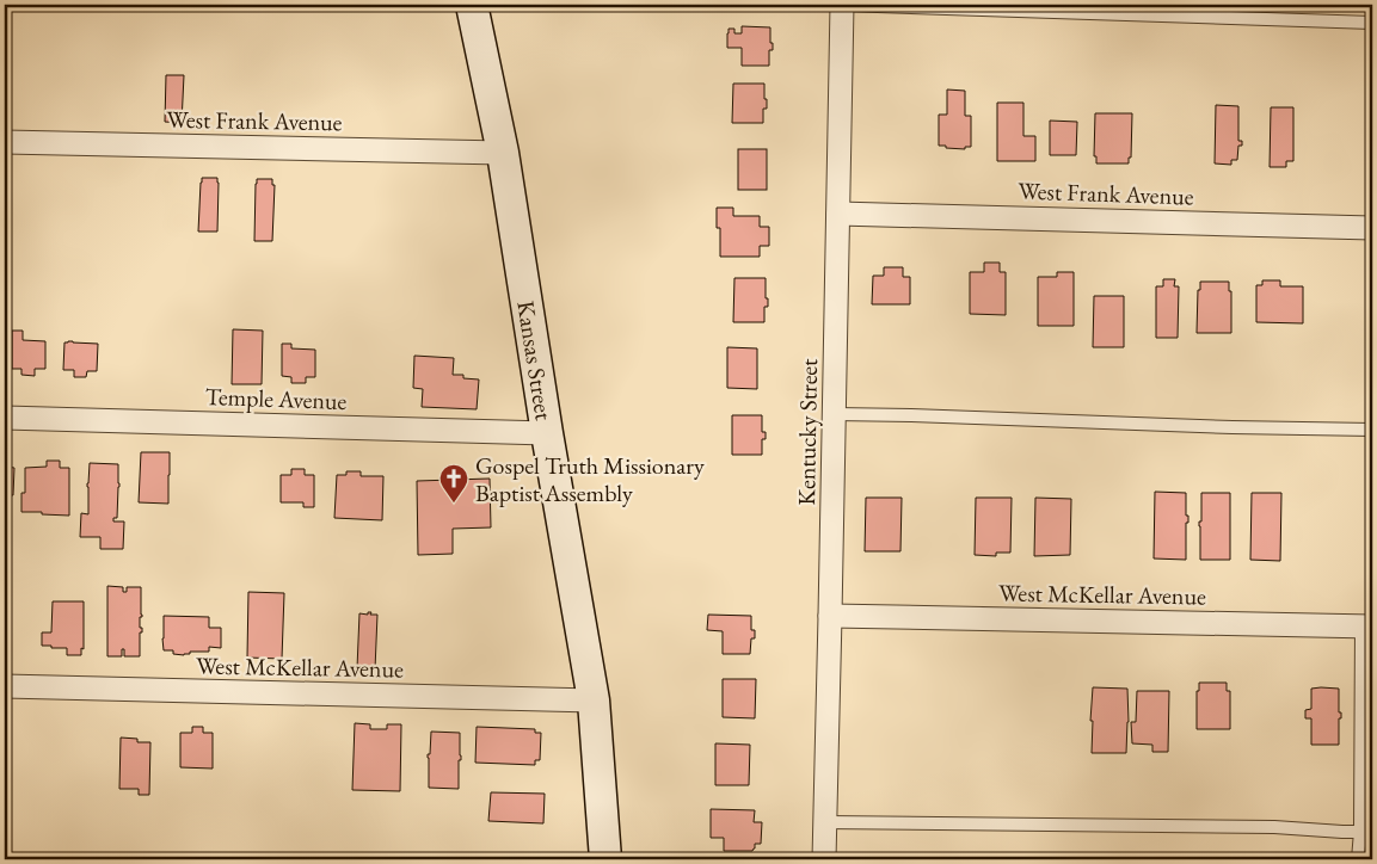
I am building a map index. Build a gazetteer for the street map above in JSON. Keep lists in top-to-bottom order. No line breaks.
{"streets":{"street":["West Frank Avenue","Kansas Street","Temple Avenue","Kentucky Street","West McKellar Avenue"]},"crossings":[["West Frank Avenue","Kansas Street"],["West Frank Avenue","Kentucky Street"],["Kansas Street","Temple Avenue"],["Kansas Street","West McKellar Avenue"],["Kentucky Street","West McKellar Avenue"]],"places":{"church":["Gospel Truth Missionary Baptist Assembly"]}}
